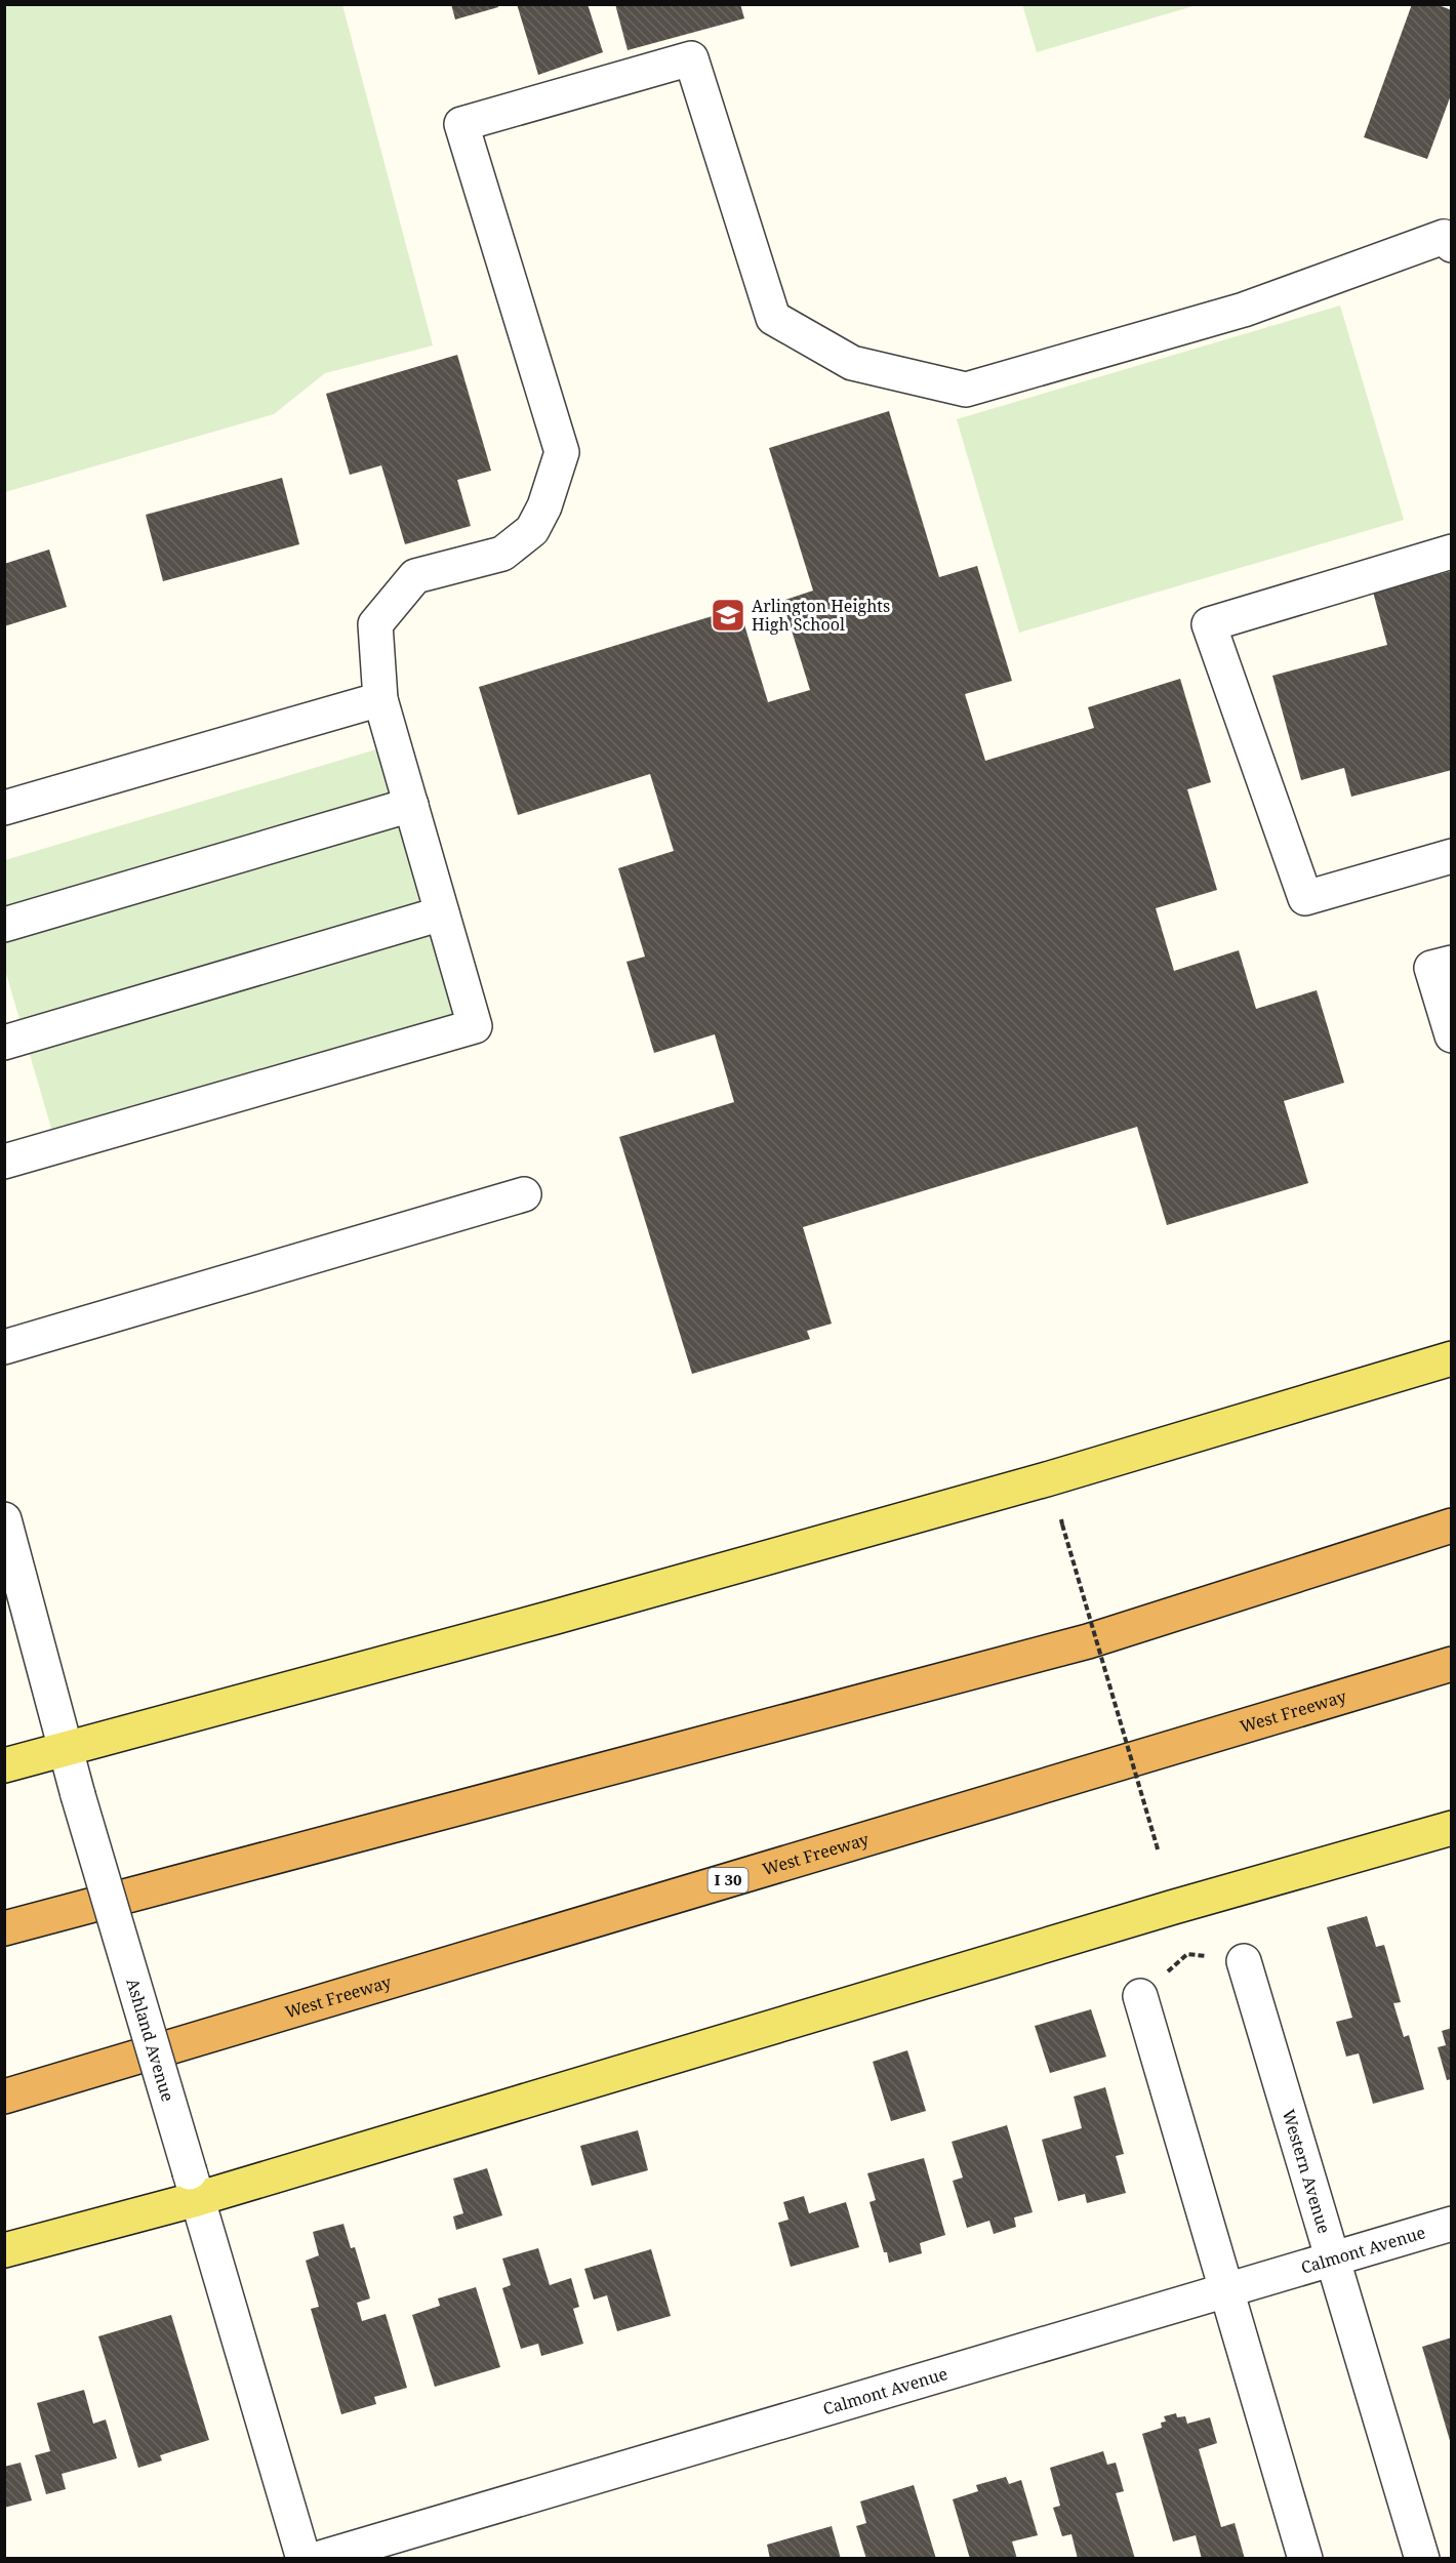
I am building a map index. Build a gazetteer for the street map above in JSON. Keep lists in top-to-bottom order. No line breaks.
{"streets":{"highway":["West Freeway","I 30"],"street":["Ashland Avenue","Western Avenue","Calmont Avenue"]},"crossings":[["Western Avenue","Calmont Avenue"]],"places":{"school or university":["Arlington Heights High School"]}}
